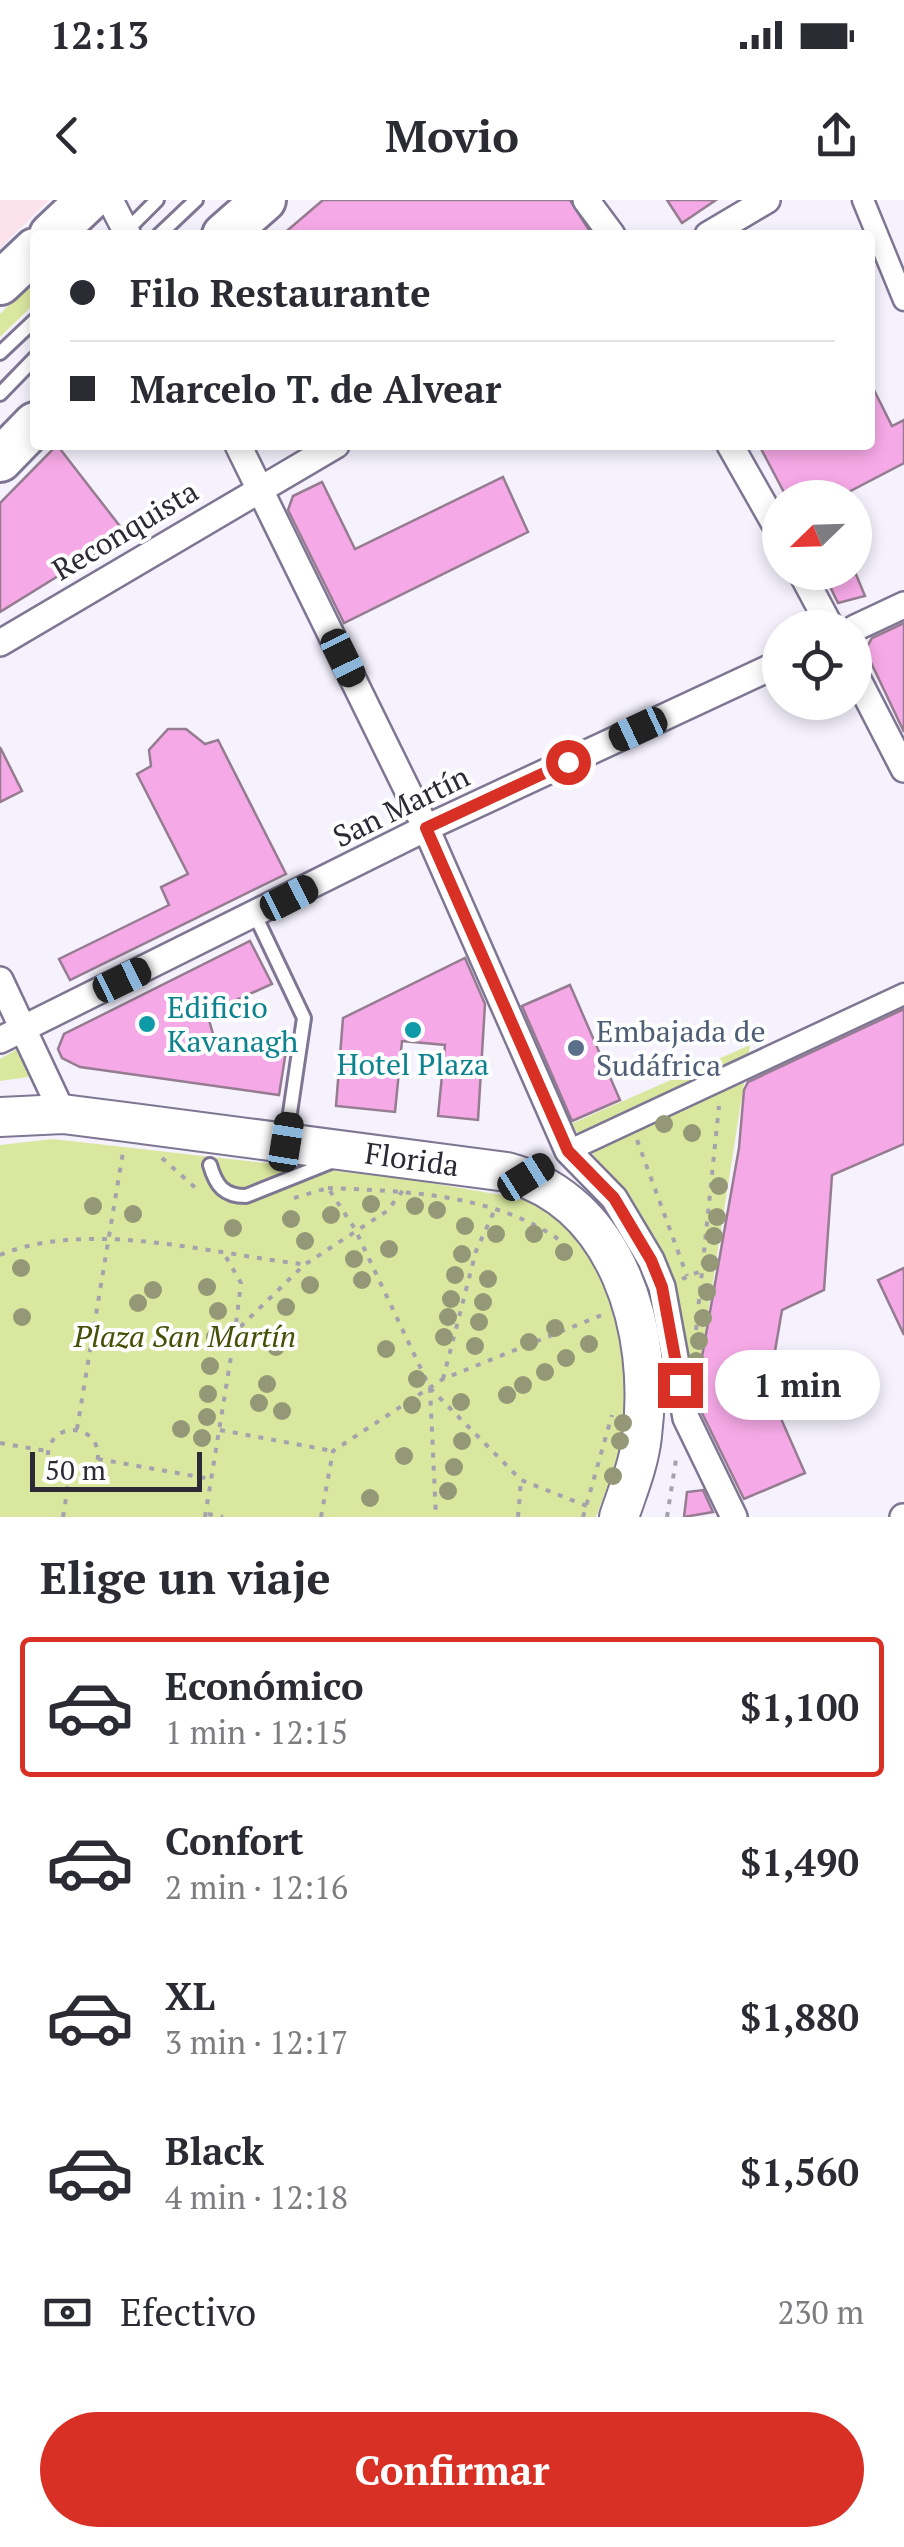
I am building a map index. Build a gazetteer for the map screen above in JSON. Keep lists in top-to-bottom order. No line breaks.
{"streets":{"main road":["Florida"],"street":["Reconquista","San Martín"]},"parks":["Plaza San Martín"],"places":["Edificio Kavanagh","Hotel Plaza","Embajada de Sudáfrica"],"scale_bar":"50 m","north":"bottom left","page":{"status":"12:13","header":"Movio","banner":["Filo Restaurante","Marcelo T. de Alvear"],"bubble":"1 min","scale":"50 m","heading":"Elige un viaje","list":[{"name":"Económico","note":"1 min · 12:15","value":"$1,100"},{"name":"Confort","note":"2 min · 12:16","value":"$1,490"},{"name":"XL","note":"3 min · 12:17","value":"$1,880"},{"name":"Black","note":"4 min · 12:18","value":"$1,560"}],"pay":["Efectivo","230 m"],"buttons":"Confirmar"}}
